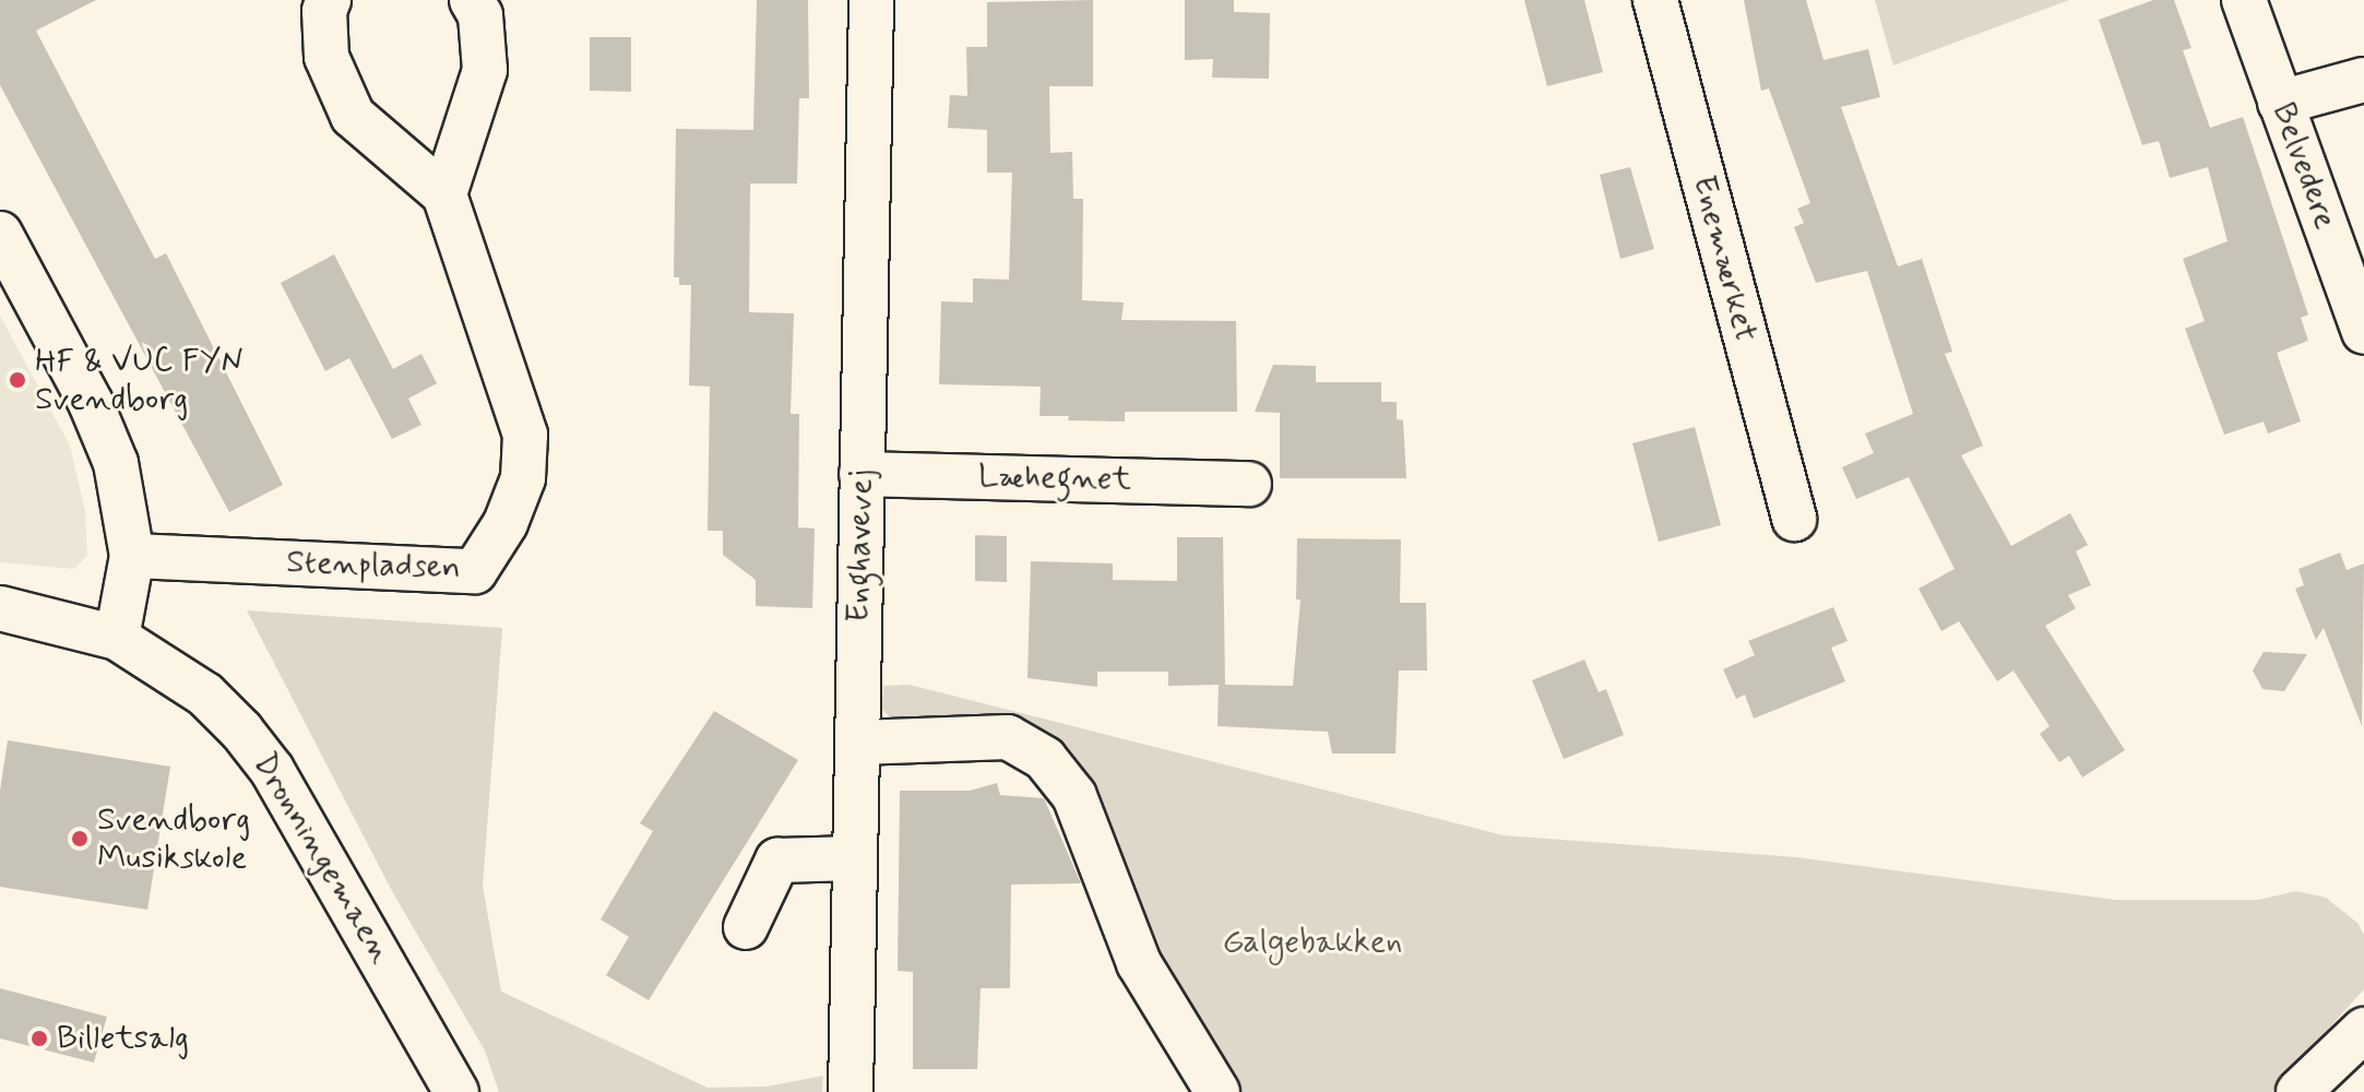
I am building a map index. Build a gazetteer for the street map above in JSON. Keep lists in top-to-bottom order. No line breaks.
{"streets":{"street":["Belvedere","Enemærket","Læhegnet","Enghavevej","Stenpladsen","Dronningemaen"]},"crossings":[["Læhegnet","Enghavevej"]],"parks":["Galgebakken"],"places":["HF & VUC FYN Svendborg","Svendborg Musikskole","Billetsalg"]}
